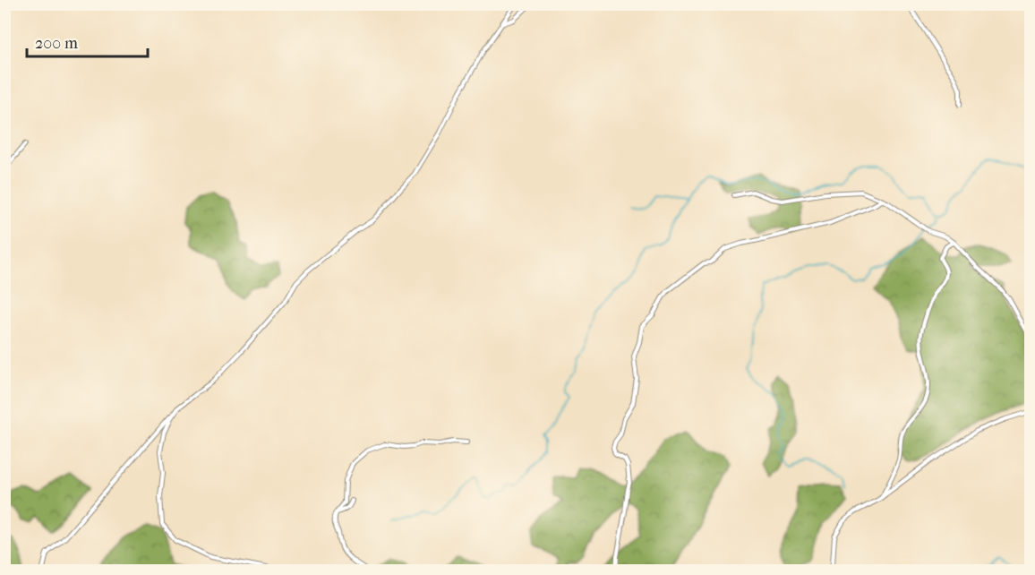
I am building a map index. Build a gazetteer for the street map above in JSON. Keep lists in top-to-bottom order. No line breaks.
{"scale_bar":"200 m"}
